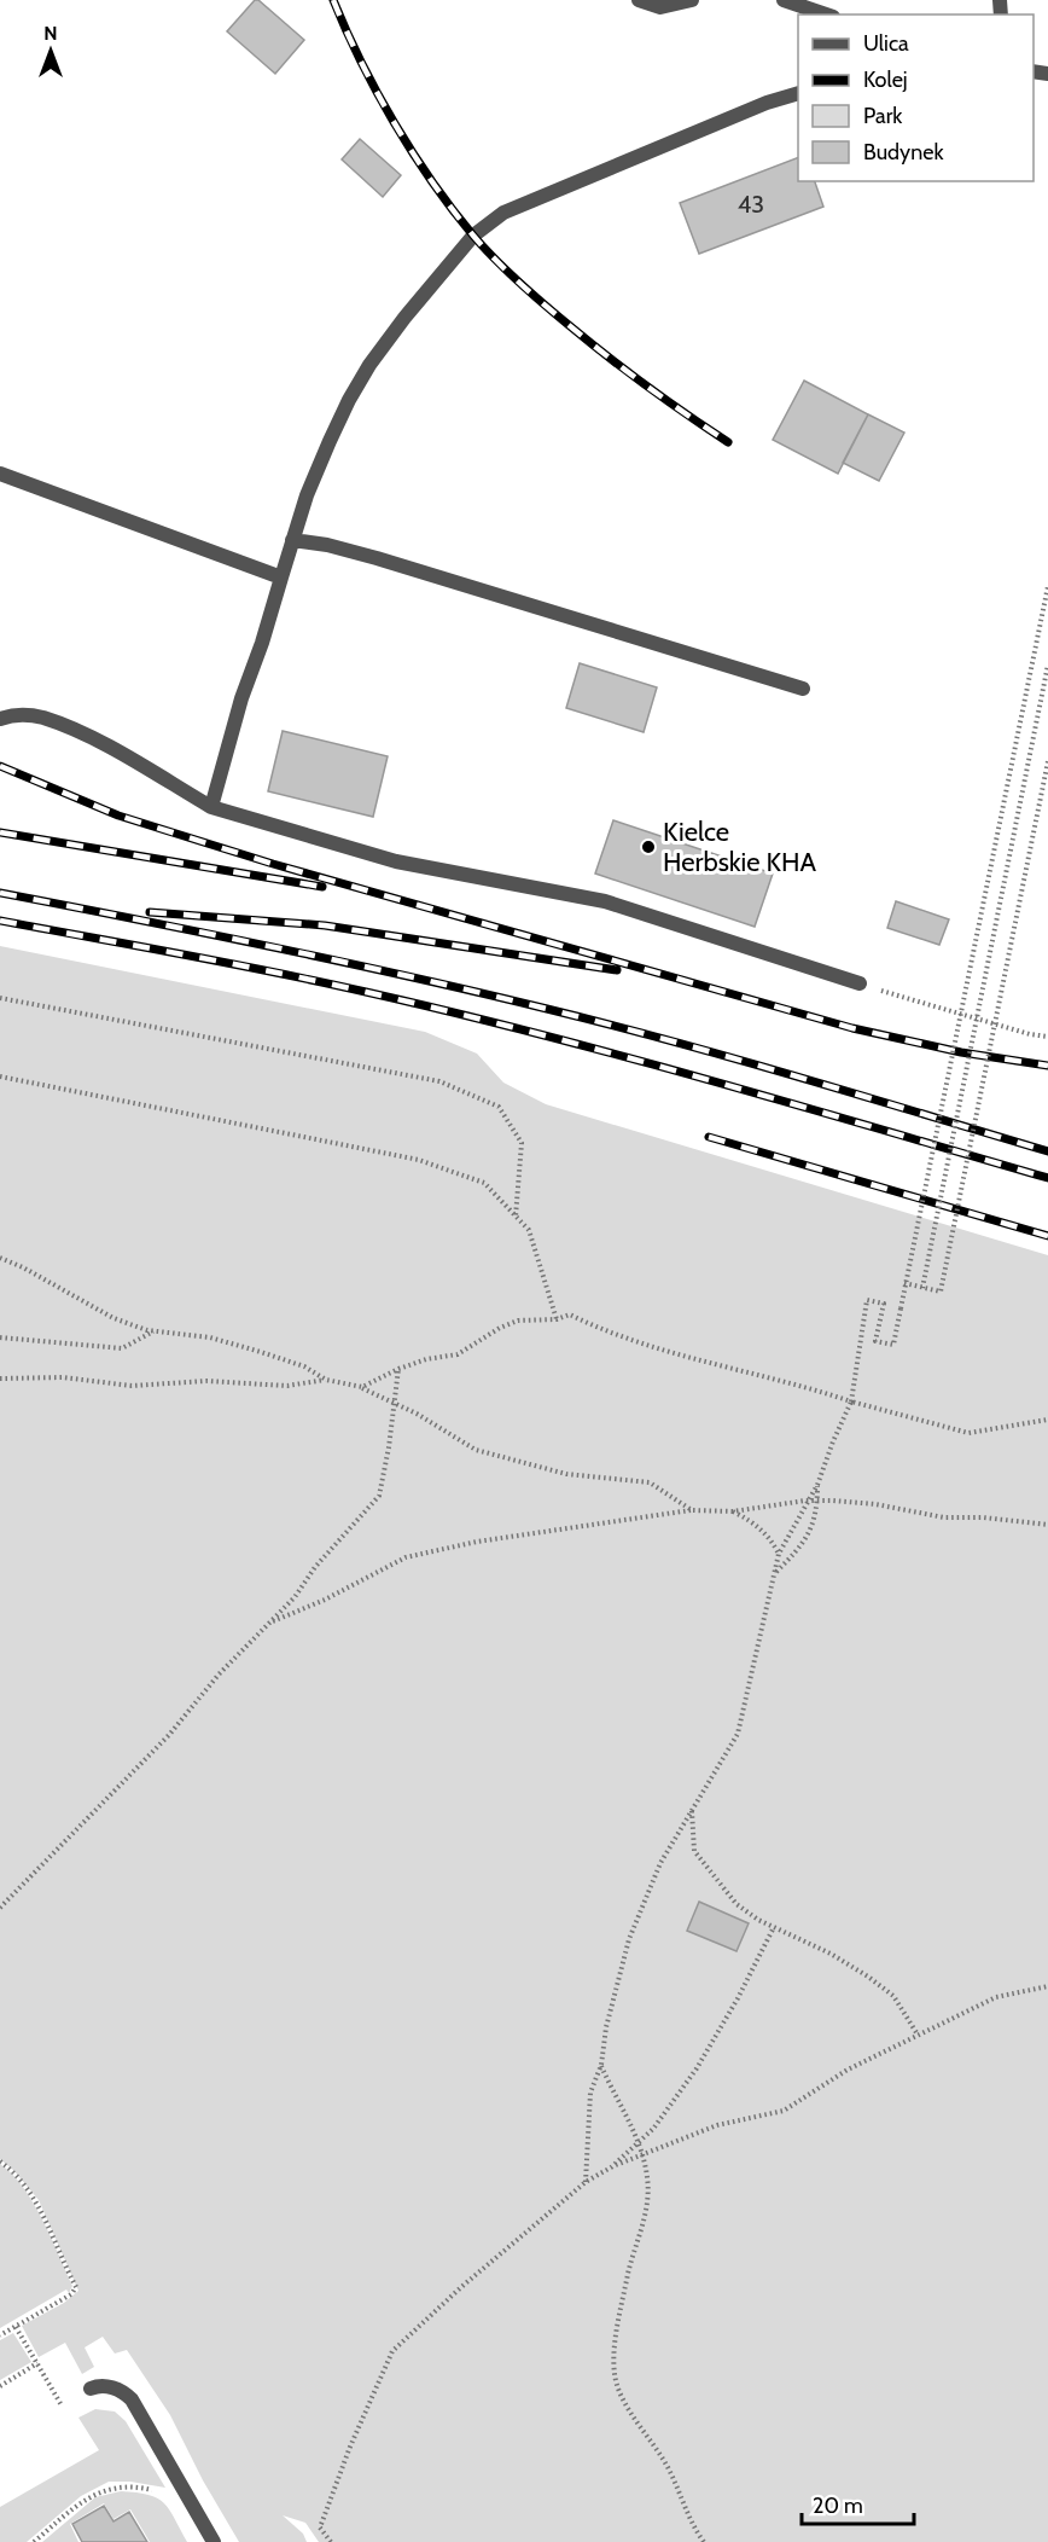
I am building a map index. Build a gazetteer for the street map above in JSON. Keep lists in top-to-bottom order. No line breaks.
{"places":["Kielce Herbskie KHA"],"house_numbers":["43"],"legend":["Ulica","Kolej","Park","Budynek"],"scale_bar":"20 m","north":"top"}
